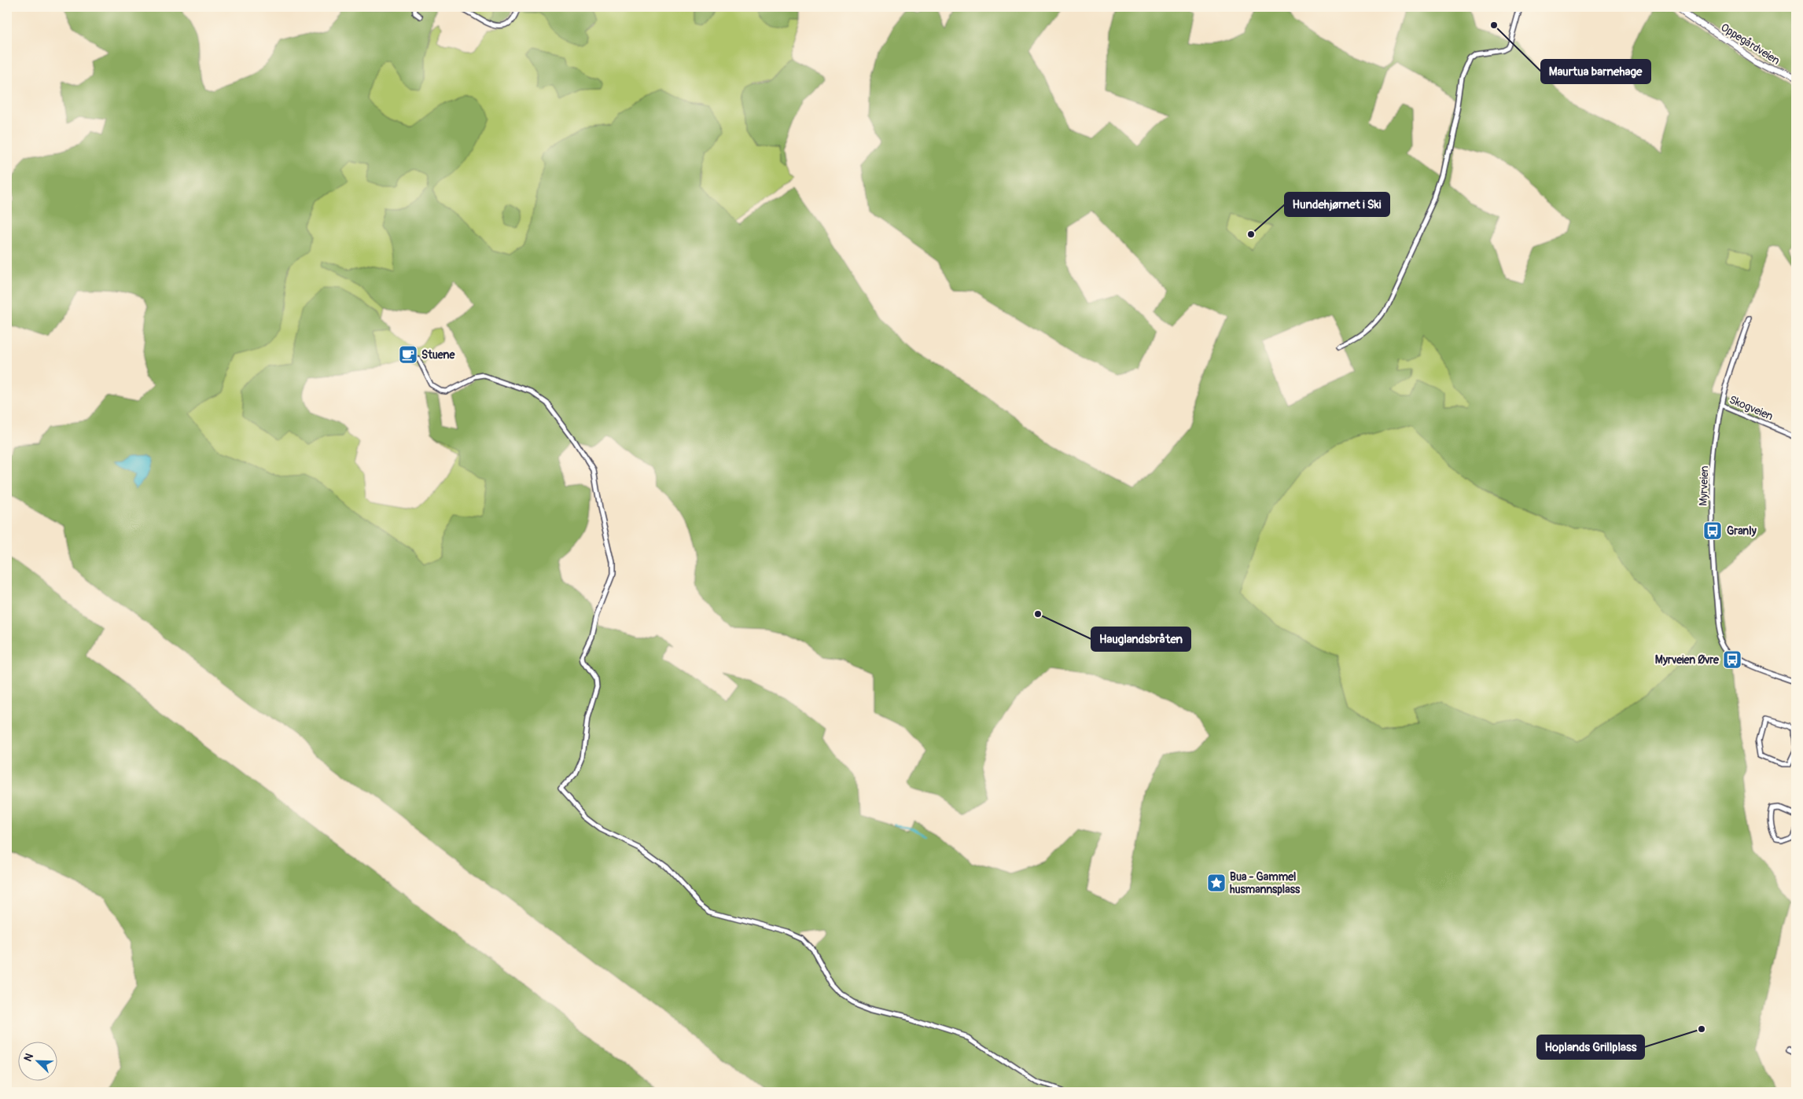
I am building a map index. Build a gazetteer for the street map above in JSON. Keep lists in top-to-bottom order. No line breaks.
{"streets":{"main road":["Oppegårdveien"],"street":["Skogveien","Myrveien"]},"crossings":[["Skogveien","Myrveien"]],"places":{"other":["Maurtua barnehage","Hundehjørnet i Ski","Hauglandsbråten","Hoplands Grillplass"],"cafe":["Stuene"],"bus stop":["Granly","Myrveien Øvre"],"place":["Bua - Gammel husmannsplass"]},"north":"top left"}
